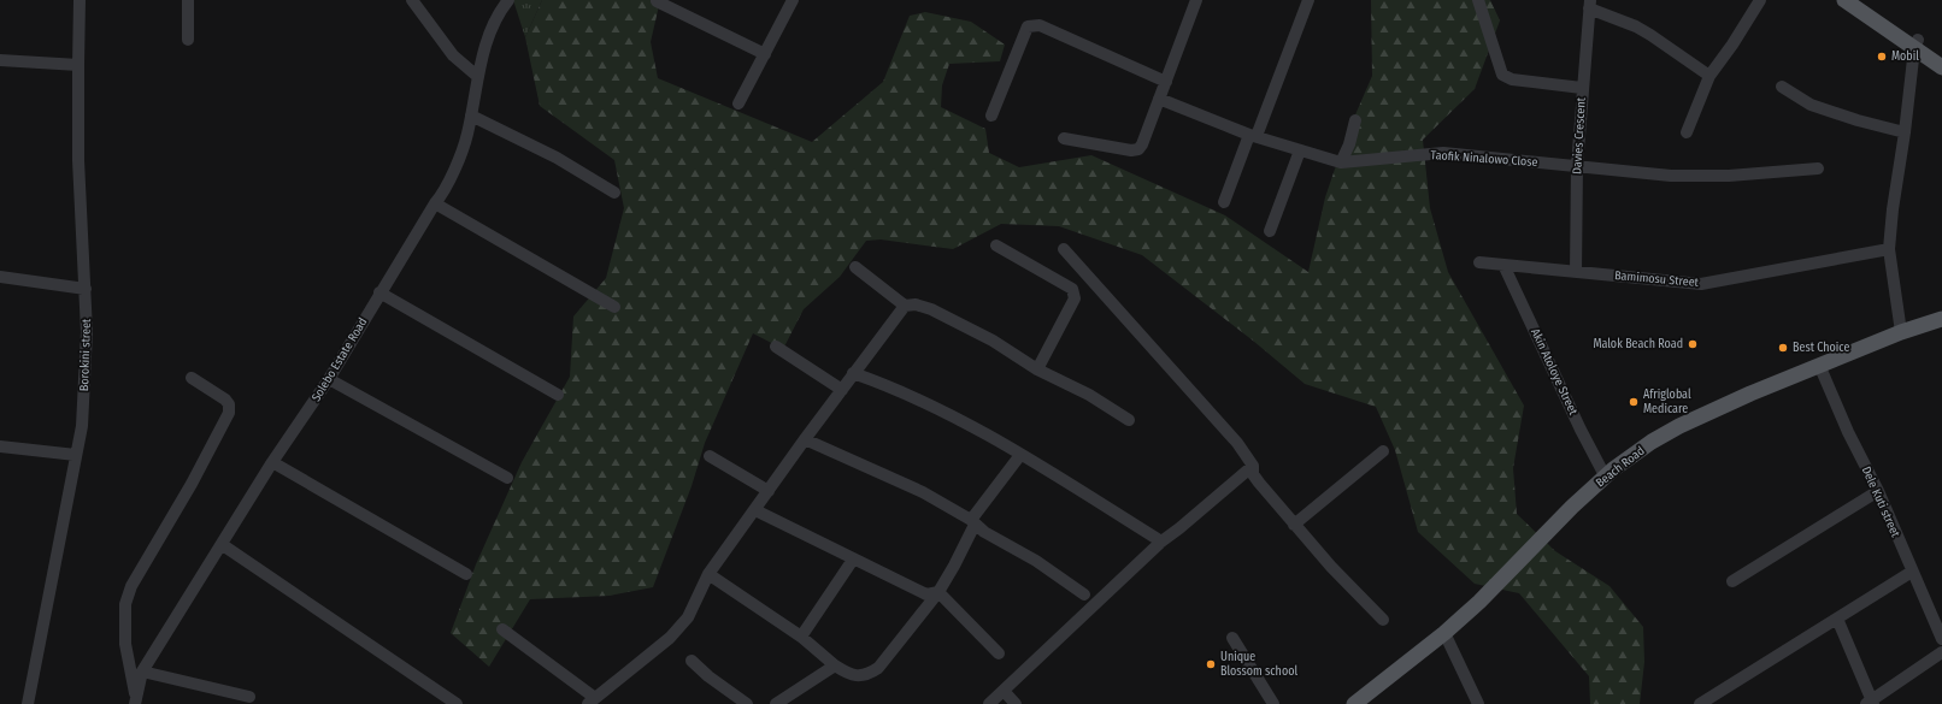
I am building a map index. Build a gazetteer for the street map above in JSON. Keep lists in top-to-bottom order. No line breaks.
{"streets":{"main road":["Beach Road"],"street":["Davies Crescent","Taofik Ninalowo Close","Bamimosu Street","Borokini street","Solebo Estate Road","Akin Atoloye Street","Dele Kuti street"]},"crossings":[["Davies Crescent","Taofik Ninalowo Close"],["Davies Crescent","Bamimosu Street"],["Bamimosu Street","Akin Atoloye Street"],["Akin Atoloye Street","Beach Road"],["Beach Road","Dele Kuti street"]],"places":["Mobil","Malok Beach Road","Best Choice","Afriglobal Medicare","Unique Blossom school"]}
